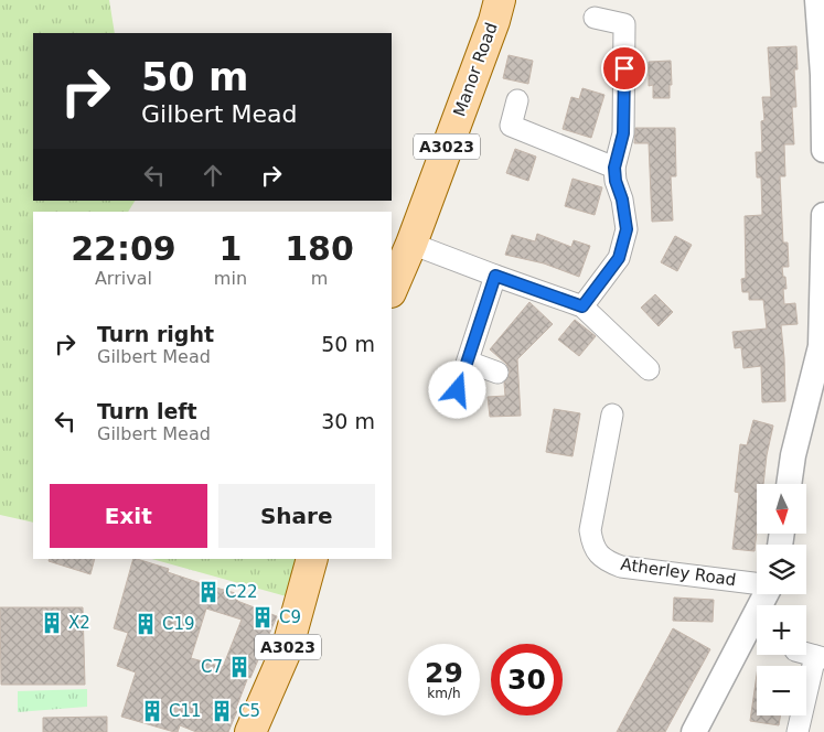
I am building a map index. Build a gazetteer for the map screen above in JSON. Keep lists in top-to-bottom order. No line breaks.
{"streets":{"main road":["Manor Road","A3023"],"street":["Atherley Road"]},"places":{"building":["C22","C9","X2","C19","C7","C11","C5"]},"north":"bottom","page":{"turn":["50 m","Gilbert Mead"],"eta":["22:09","Arrival","1","min","180","m"],"list":[{"name":"Turn right","note":"Gilbert Mead","value":"50 m"},{"name":"Turn left","note":"Gilbert Mead","value":"30 m"}],"buttons":["Exit","Share"],"map_buttons":["+","−"],"speed":"29 km/h","limit":"30"}}
